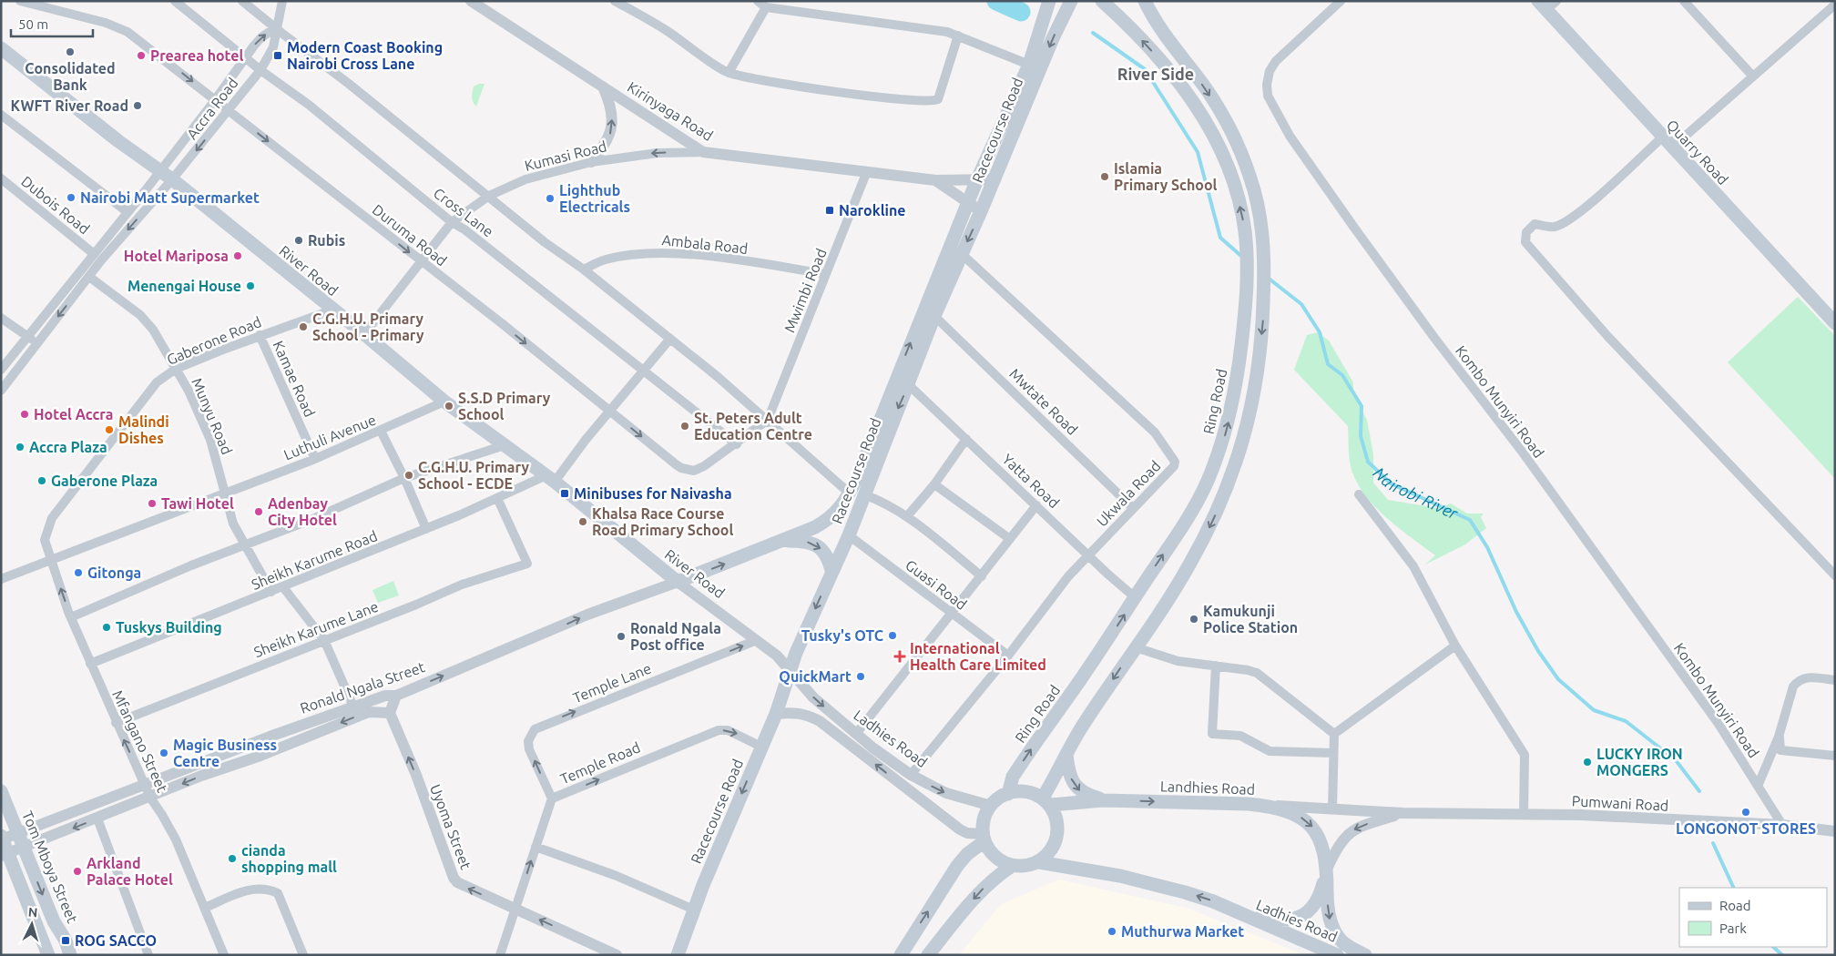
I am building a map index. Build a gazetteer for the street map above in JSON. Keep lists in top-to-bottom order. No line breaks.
{"streets":{"main road":["Racecourse Road","Quarry Road","River Road","Ring Road","Ronald Ngala Street","Ladhies Road","Landhies Road","Tom Mboya Street"],"street":["Accra Road","Kirinyaga Road","Kumasi Road","Dubois Road","Cross Lane","Duruma Road","Ambala Road","Mwimbi Road","Gaberone Road","Kamae Road","Mwtate Road","Kombo Munyiri Road","Munyu Road","Luthuli Avenue","Yatta Road","Ukwala Road","Sheikh Karume Road","Guasi Road","Sheikh Karume Lane","Temple Lane","Mfangano Street","Temple Road","Pumwani Road","Uyoma Street"]},"crossings":[["Accra Road","Dubois Road"],["Accra Road","Cross Lane"],["Accra Road","Duruma Road"],["Accra Road","River Road"],["Accra Road","Munyu Road"],["Kirinyaga Road","Racecourse Road"],["Kirinyaga Road","Kumasi Road"],["Kirinyaga Road","Mwimbi Road"],["Racecourse Road","River Road"],["Racecourse Road","Mwtate Road"],["Racecourse Road","Yatta Road"],["Racecourse Road","Ukwala Road"],["Racecourse Road","Guasi Road"],["Racecourse Road","Ronald Ngala Street"],["Racecourse Road","Ladhies Road"],["Racecourse Road","Temple Road"],["Kumasi Road","Cross Lane"],["Kumasi Road","Duruma Road"],["Kumasi Road","River Road"],["Cross Lane","Duruma Road"],["Cross Lane","Sheikh Karume Road"],["Duruma Road","Mwimbi Road"],["Duruma Road","Sheikh Karume Road"],["Ambala Road","Mwimbi Road"],["River Road","Gaberone Road"],["River Road","Luthuli Avenue"],["River Road","Sheikh Karume Road"],["River Road","Temple Lane"],["River Road","Ronald Ngala Street"],["River Road","Ladhies Road"],["Gaberone Road","Kamae Road"],["Gaberone Road","Munyu Road"],["Gaberone Road","Mfangano Street"],["Kamae Road","Luthuli Avenue"],["Mwtate Road","Ukwala Road"],["Ring Road","Yatta Road"],["Ring Road","Ladhies Road"],["Ring Road","Landhies Road"],["Kombo Munyiri Road","Pumwani Road"],["Munyu Road","Luthuli Avenue"],["Munyu Road","Sheikh Karume Road"],["Yatta Road","Ukwala Road"],["Ukwala Road","Guasi Road"],["Ukwala Road","Ladhies Road"],["Sheikh Karume Road","Sheikh Karume Lane"],["Sheikh Karume Road","Mfangano Street"],["Sheikh Karume Lane","Mfangano Street"],["Temple Lane","Temple Road"],["Ronald Ngala Street","Mfangano Street"],["Ronald Ngala Street","Uyoma Street"],["Ronald Ngala Street","Tom Mboya Street"],["Ladhies Road","Landhies Road"],["Temple Road","Uyoma Street"],["Landhies Road","Pumwani Road"]],"one_way":["Duruma Road","Temple Lane","Temple Road"],"districts":["River Side"],"water":["Nairobi River"],"places":{"other":["Consolidated Bank","Prearea hotel","KWFT River Road","Islamia Primary School","Nairobi Matt Supermarket","Lighthub Electricals","Rubis","Hotel Mariposa","Menengai House","C.G.H.U. Primary School - Primary","S.S.D Primary School","Hotel Accra","St. Peters Adult Education Centre","Malindi Dishes","Accra Plaza","C.G.H.U. Primary School - ECDE","Gaberone Plaza","Tawi Hotel","Adenbay City Hotel","Khalsa Race Course Road Primary School","Gitonga","Kamukunji Police Station","Tuskys Building","Tusky's OTC","Ronald Ngala Post office","QuickMart","Magic Business Centre","LUCKY IRON MONGERS","LONGONOT STORES","cianda shopping mall","Arkland Palace Hotel","Muthurwa Market"],"transit":["Modern Coast Booking Nairobi Cross Lane","Narokline","Minibuses for Naivasha","ROG SACCO"],"health":["International Health Care Limited"]},"legend":["Road","Park"],"scale_bar":"50 m","north":"top"}
